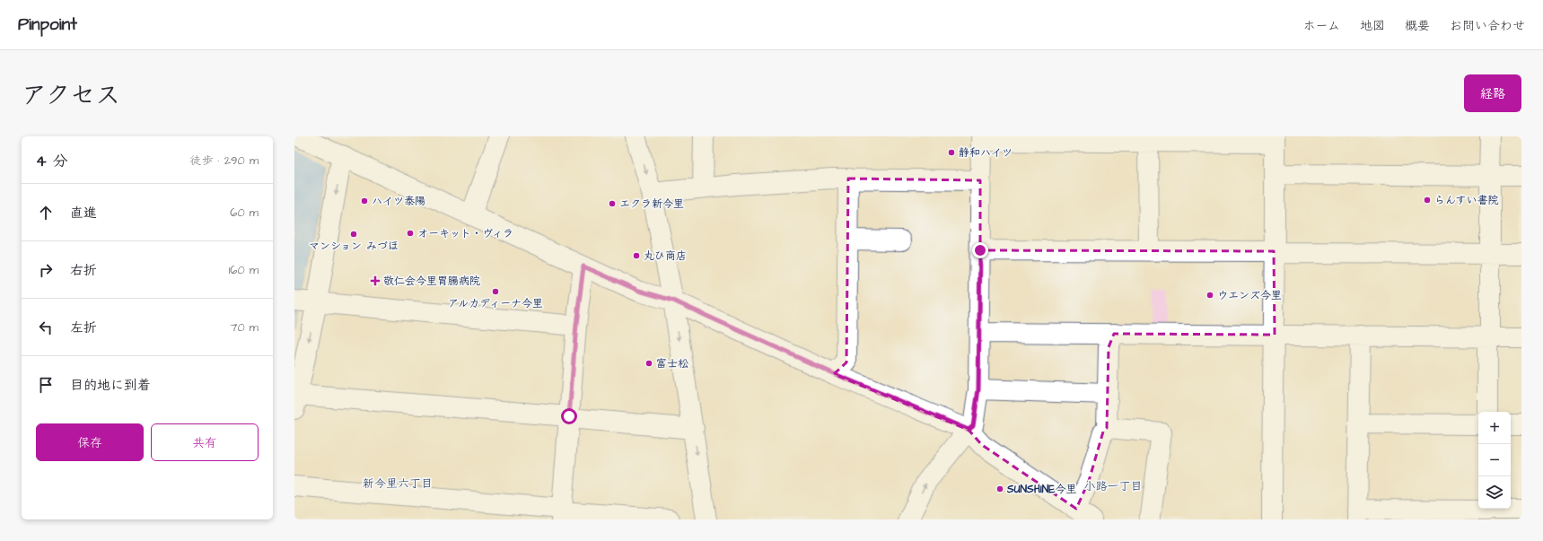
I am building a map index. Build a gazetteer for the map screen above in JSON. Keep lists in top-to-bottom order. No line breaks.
{"districts":["新今里六丁目","小路一丁目"],"places":{"other":["静和ハイツ","らんすい書院","ハイツ泰陽","エクラ新今里","オーキット・ヴィラ","マンション みづほ","丸ひ商店","アルカディーナ今里","ウエンズ今里","富士松","SUNSHINE今里"],"health":["敬仁会今里胃腸病院"]},"page":{"header":"Pinpoint","nav":["ホーム","地図","概要","お問い合わせ"],"title":"アクセス","buttons":["経路",["保存","共有"]],"heading":["4 分","徒歩 · 290 m"],"list":[["直進","60 m"],["右折","160 m"],["左折","70 m"],"目的地に到着"],"map_buttons":["+","−"]}}
